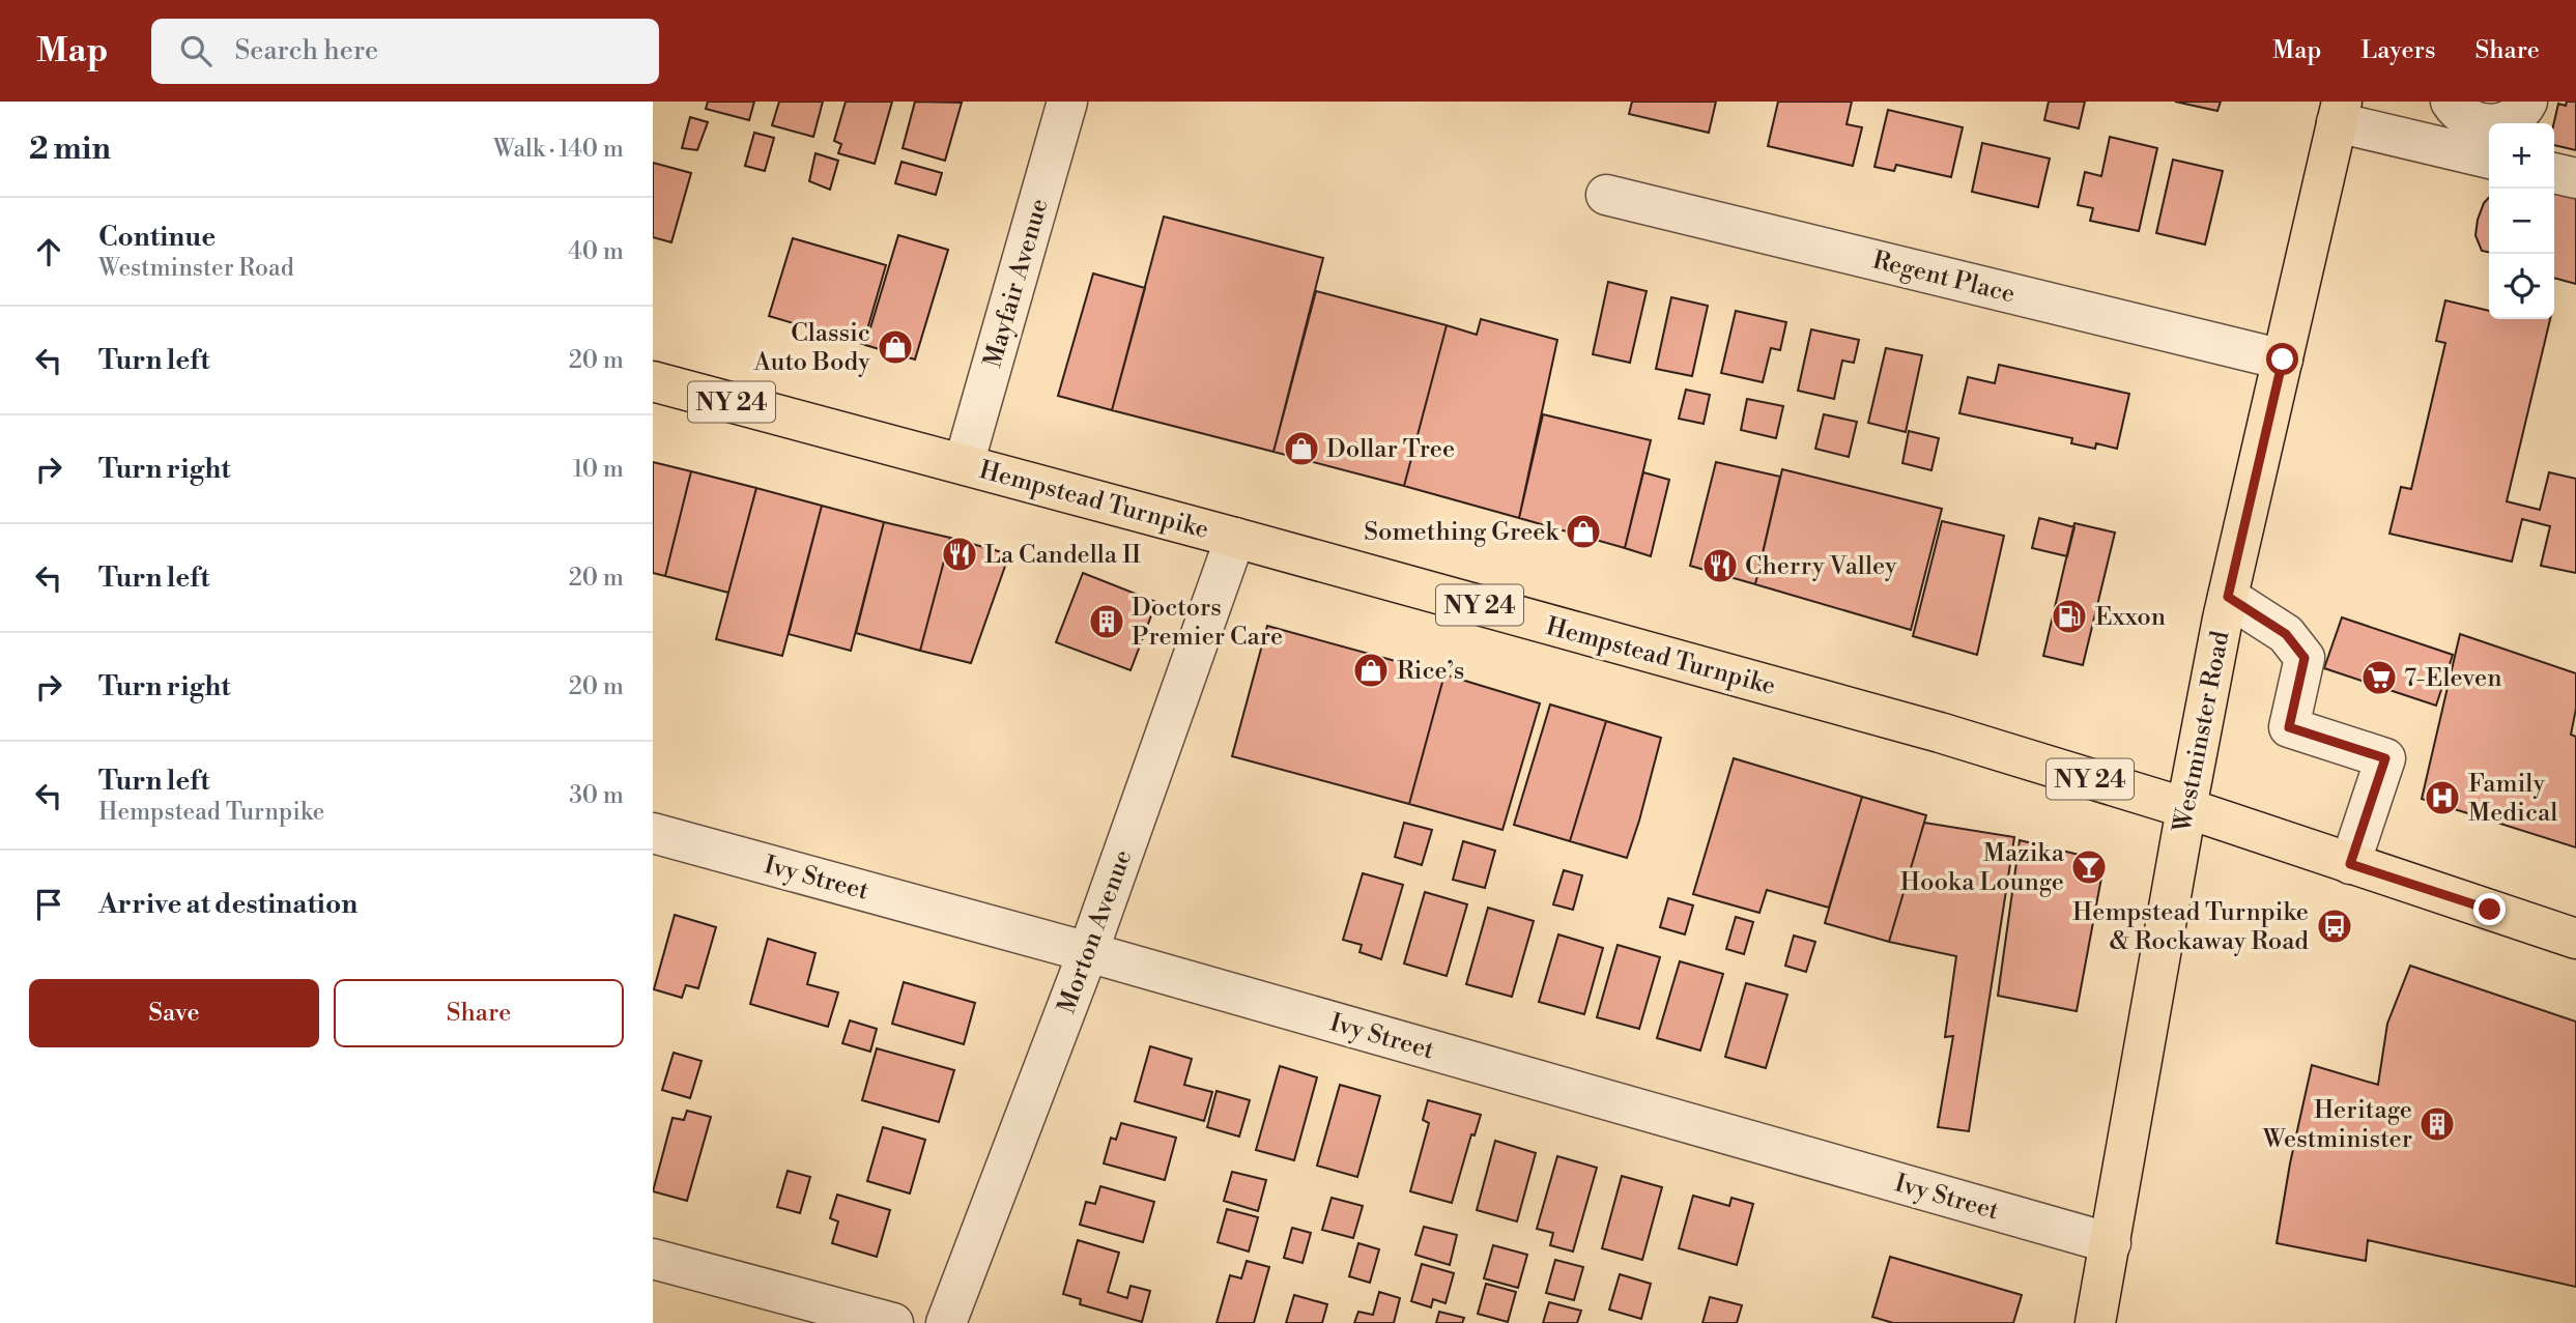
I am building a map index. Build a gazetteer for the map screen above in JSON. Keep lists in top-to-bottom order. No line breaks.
{"streets":{"main road":["NY 24","Hempstead Turnpike","Westminster Road"],"street":["Regent Place","Mayfair Avenue","Ivy Street","Morton Avenue"]},"crossings":[["Regent Place","Westminster Road"],["Mayfair Avenue","Hempstead Turnpike"],["Hempstead Turnpike","Westminster Road"],["Hempstead Turnpike","Morton Avenue"],["Westminster Road","Ivy Street"],["Ivy Street","Morton Avenue"]],"places":{"shop":["Classic Auto Body","Dollar Tree","Something Greek","Rice’s"],"restaurant":["La Candella II","Cherry Valley"],"fuel station":["Exxon"],"building":["Doctors Premier Care","Heritage Westminister"],"supermarket":["7-Eleven"],"hospital":["Family Medical"],"bar":["Mazika Hooka Lounge"],"bus stop":["Hempstead Turnpike & Rockaway Road"]},"page":{"header":"Map","search":"Search here","nav":["Map","Layers","Share"],"heading":["2 min","Walk · 140 m"],"map_buttons":["+","−"],"list":[["Continue","Westminster Road","40 m"],["Turn left","20 m"],["Turn right","10 m"],["Turn left","20 m"],["Turn right","20 m"],["Turn left","Hempstead Turnpike","30 m"],"Arrive at destination"],"buttons":["Save","Share"]}}
